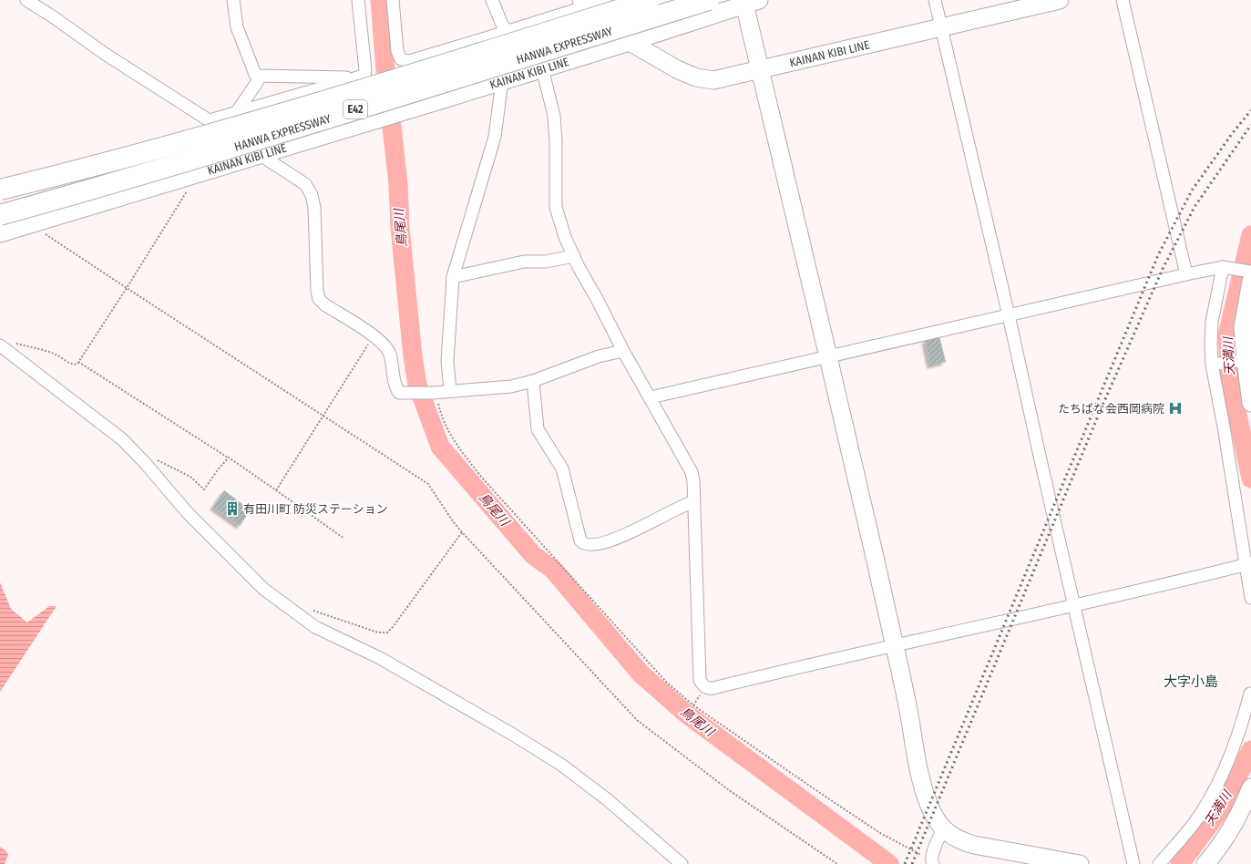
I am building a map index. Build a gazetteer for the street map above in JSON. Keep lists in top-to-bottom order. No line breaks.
{"streets":{"highway":["HANWA EXPRESSWAY","E42"],"main road":["KAINAN KIBI LINE"]},"districts":["大字小島"],"water":["鳥尾川","天満川"],"places":{"hospital":["たちばな会西岡病院"],"building":["有田川町 防災ステーション"]}}
